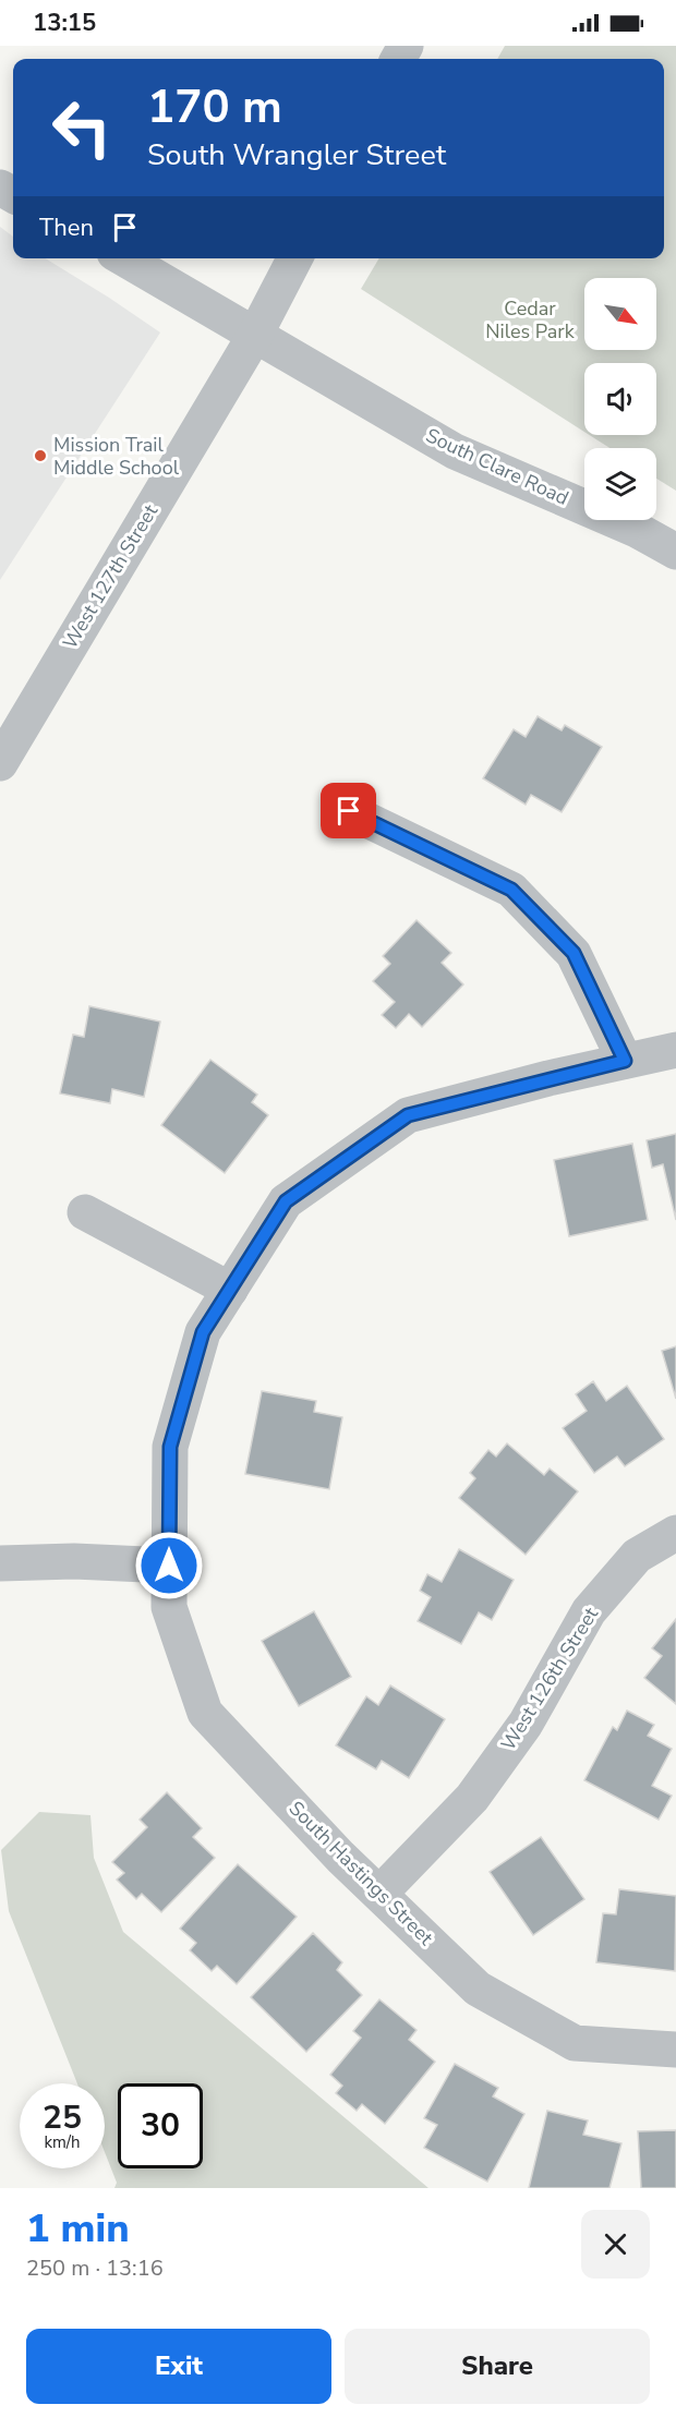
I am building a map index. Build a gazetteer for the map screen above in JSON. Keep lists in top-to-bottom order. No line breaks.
{"streets":{"street":["South Clare Road","West 127th Street","West 126th Street","South Hastings Street"]},"crossings":[["South Clare Road","West 127th Street"],["West 126th Street","South Hastings Street"]],"parks":["Cedar Niles Park"],"places":["Mission Trail Middle School"],"north":"bottom right","page":{"status":"13:15","turn":["170 m","South Wrangler Street"],"then":"Then","speed":"25 km/h","limit":"30","heading":["1 min","250 m · 13:16"],"buttons":["Exit","Share"]}}
